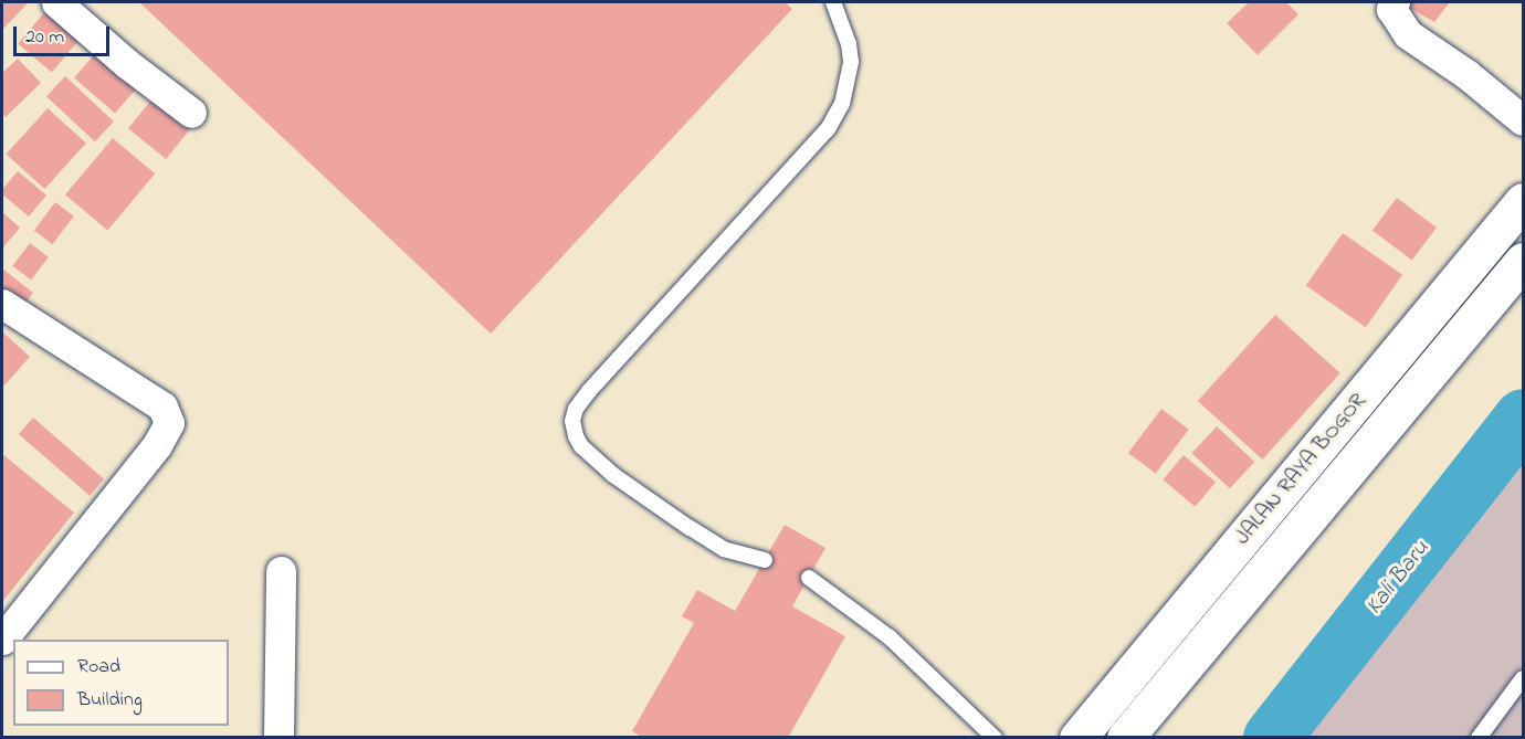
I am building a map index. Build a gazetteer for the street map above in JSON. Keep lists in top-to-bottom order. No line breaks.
{"streets":{"highway":["JALAN RAYA BOGOR"]},"water":["Kali Baru"],"legend":["Road","Building"],"scale_bar":"20 m"}
